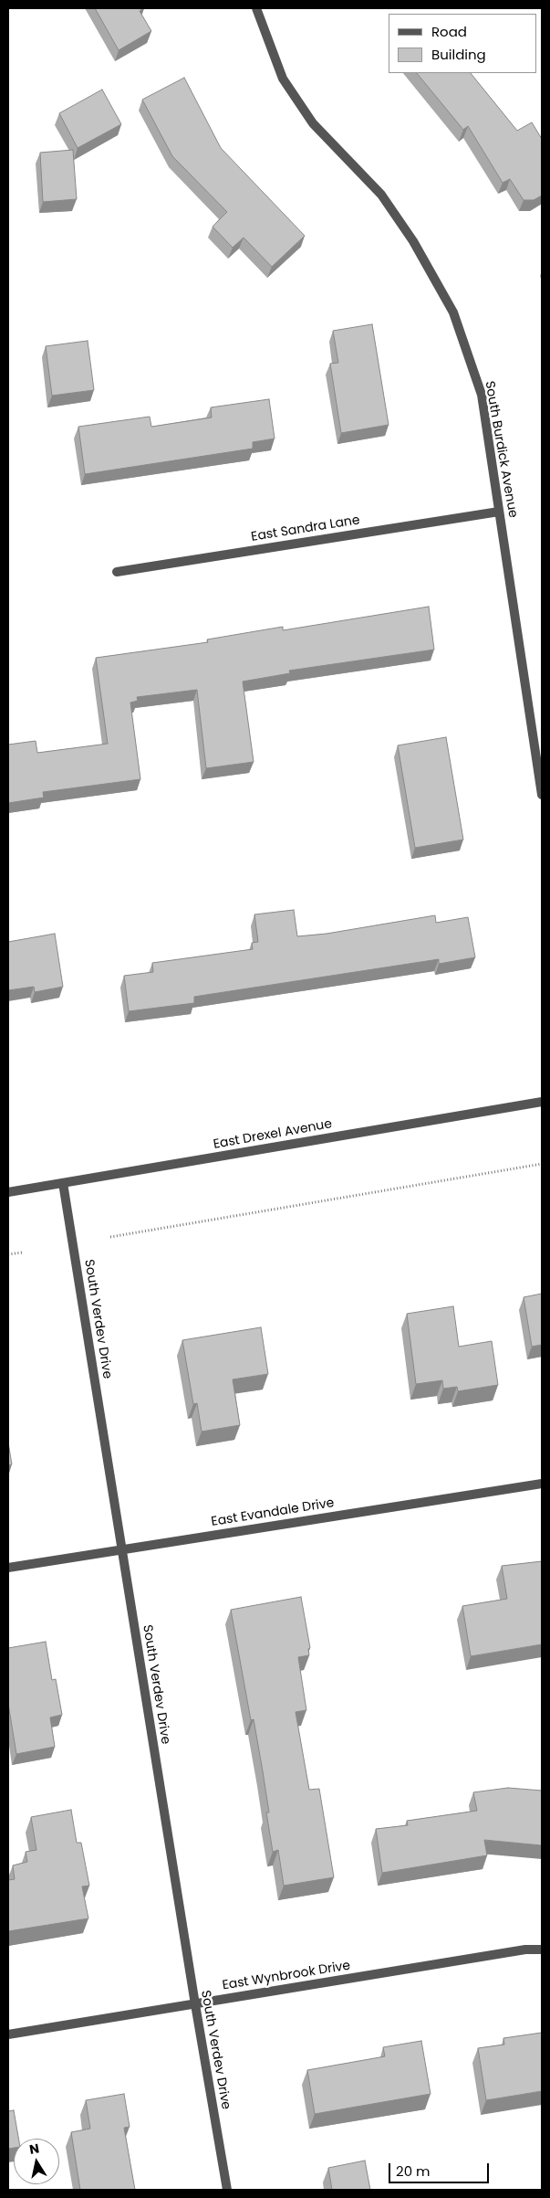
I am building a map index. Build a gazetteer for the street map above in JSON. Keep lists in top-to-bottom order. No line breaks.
{"streets":{"street":["South Burdick Avenue","East Sandra Lane","East Drexel Avenue","South Verdev Drive","East Evandale Drive","East Wynbrook Drive"]},"crossings":[["South Burdick Avenue","East Sandra Lane"],["East Drexel Avenue","South Verdev Drive"],["South Verdev Drive","East Evandale Drive"],["South Verdev Drive","East Wynbrook Drive"]],"legend":["Road","Building"],"scale_bar":"20 m","north":"top"}
